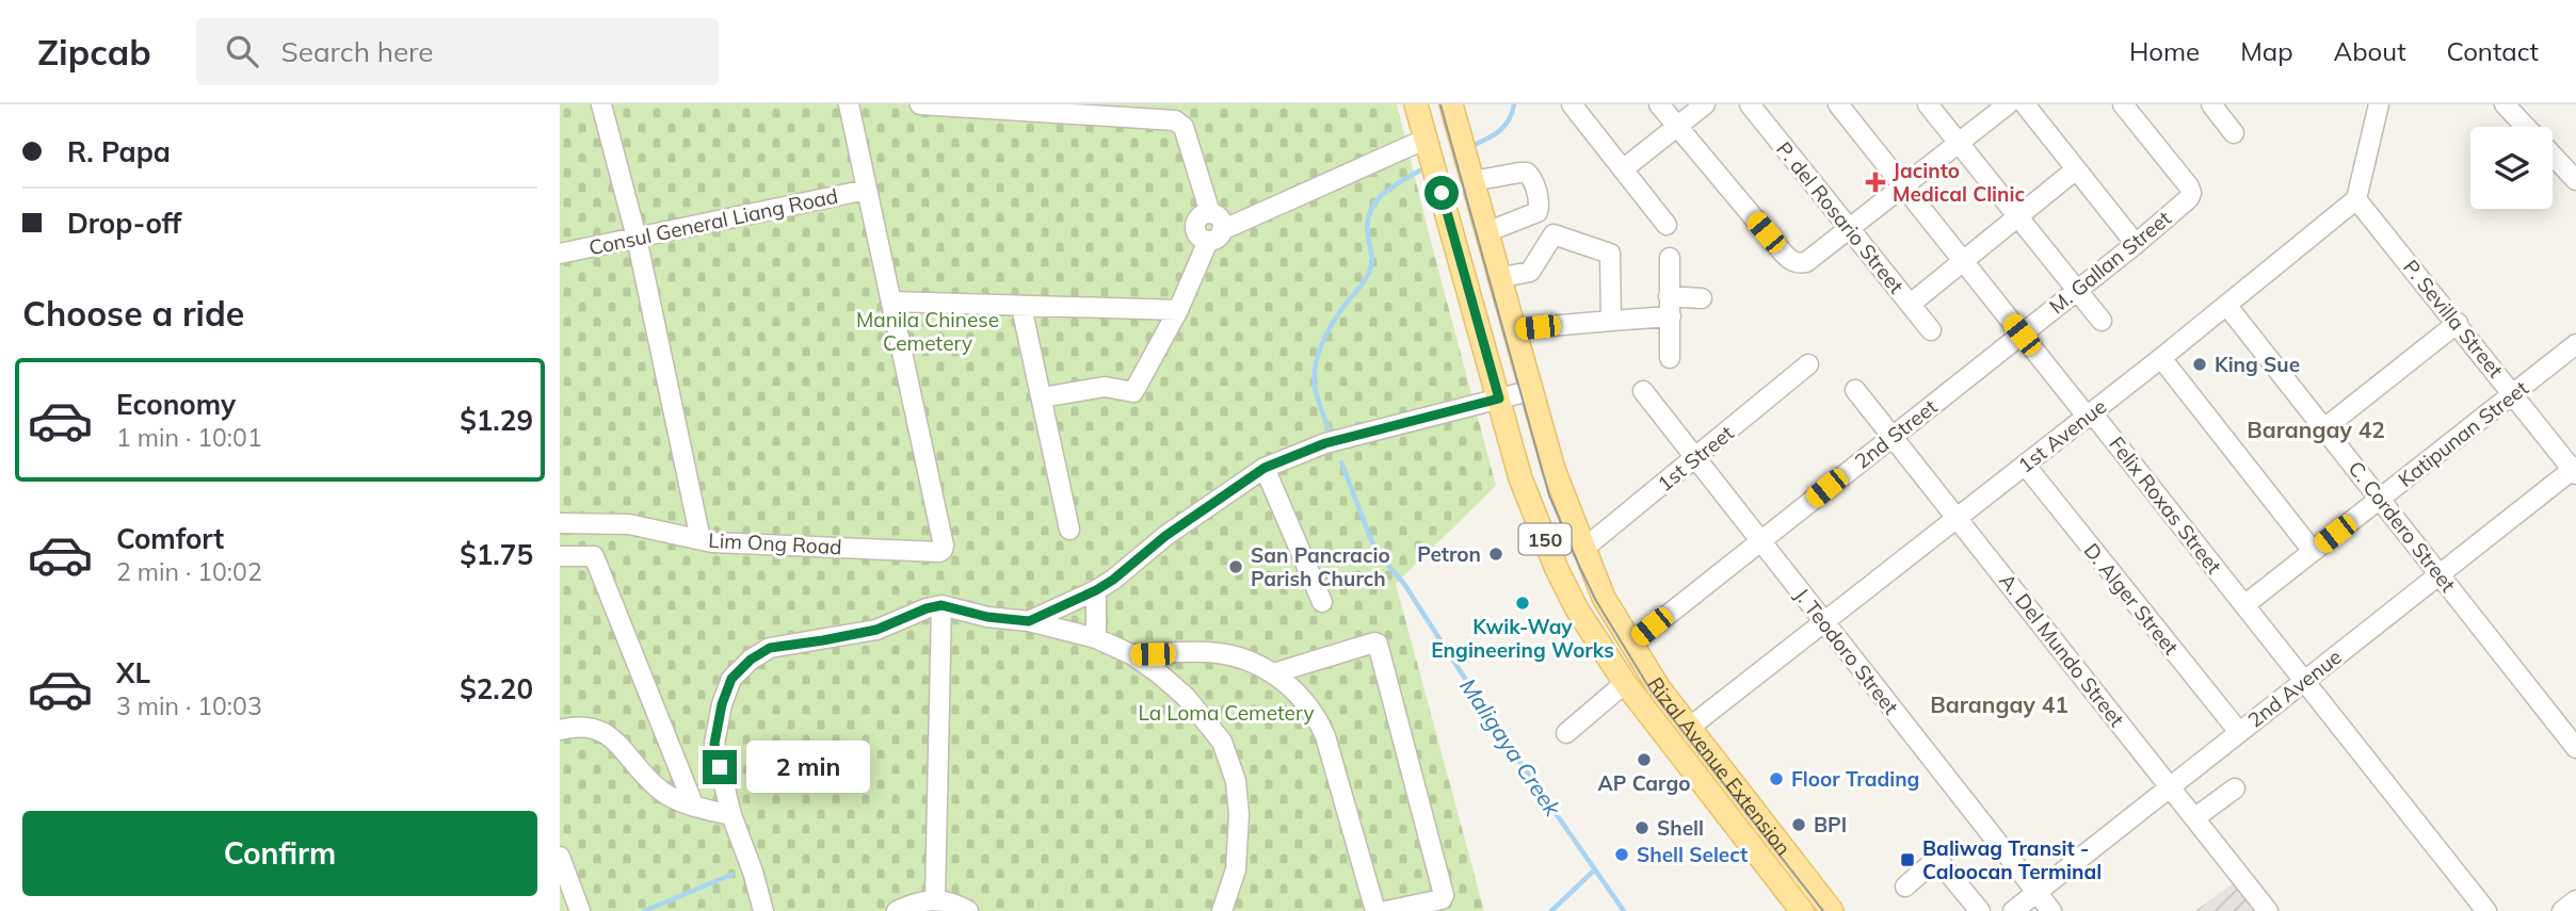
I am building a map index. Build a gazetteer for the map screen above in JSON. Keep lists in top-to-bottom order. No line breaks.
{"streets":{"main road":["150","Rizal Avenue Extension"],"street":["P. del Rosario Street","Consul General Liang Road","M. Gallan Street","P. Sevilla Street","2nd Street","Katipunan Street","1st Avenue","1st Street","Felix Roxas Street","C. Cordero Street","Lim Ong Road","D. Alger Street","A. Del Mundo Street","J. Teodoro Street","2nd Avenue"]},"crossings":[["M. Gallan Street","2nd Street"],["M. Gallan Street","Felix Roxas Street"],["P. Sevilla Street","Katipunan Street"],["P. Sevilla Street","1st Avenue"],["P. Sevilla Street","2nd Avenue"],["2nd Street","Felix Roxas Street"],["2nd Street","A. Del Mundo Street"],["2nd Street","J. Teodoro Street"],["2nd Street","Rizal Avenue Extension"],["Katipunan Street","Felix Roxas Street"],["Katipunan Street","C. Cordero Street"],["1st Avenue","Felix Roxas Street"],["1st Avenue","C. Cordero Street"],["1st Avenue","D. Alger Street"],["1st Avenue","A. Del Mundo Street"],["1st Avenue","J. Teodoro Street"],["1st Avenue","Rizal Avenue Extension"],["1st Street","J. Teodoro Street"],["1st Street","Rizal Avenue Extension"],["Felix Roxas Street","2nd Avenue"],["C. Cordero Street","2nd Avenue"],["D. Alger Street","2nd Avenue"],["A. Del Mundo Street","2nd Avenue"],["J. Teodoro Street","2nd Avenue"]],"districts":["Barangay 42","Barangay 41"],"water":["Maligaya Creek"],"parks":["Manila Chinese Cemetery","La Loma Cemetery"],"places":{"health":["Jacinto Medical Clinic"],"other":["King Sue","Petron","San Pancracio Parish Church","Kwik-Way Engineering Works","AP Cargo","Floor Trading","BPI","Shell","Shell Select"],"transit":["Baliwag Transit - Caloocan Terminal"]},"page":{"header":"Zipcab","search":"Search here","nav":["Home","Map","About","Contact"],"banner":["R. Papa","Drop-off"],"heading":"Choose a ride","list":[{"name":"Economy","note":"1 min · 10:01","value":"$1.29"},{"name":"Comfort","note":"2 min · 10:02","value":"$1.75"},{"name":"XL","note":"3 min · 10:03","value":"$2.20"}],"bubble":"2 min","buttons":"Confirm"}}
